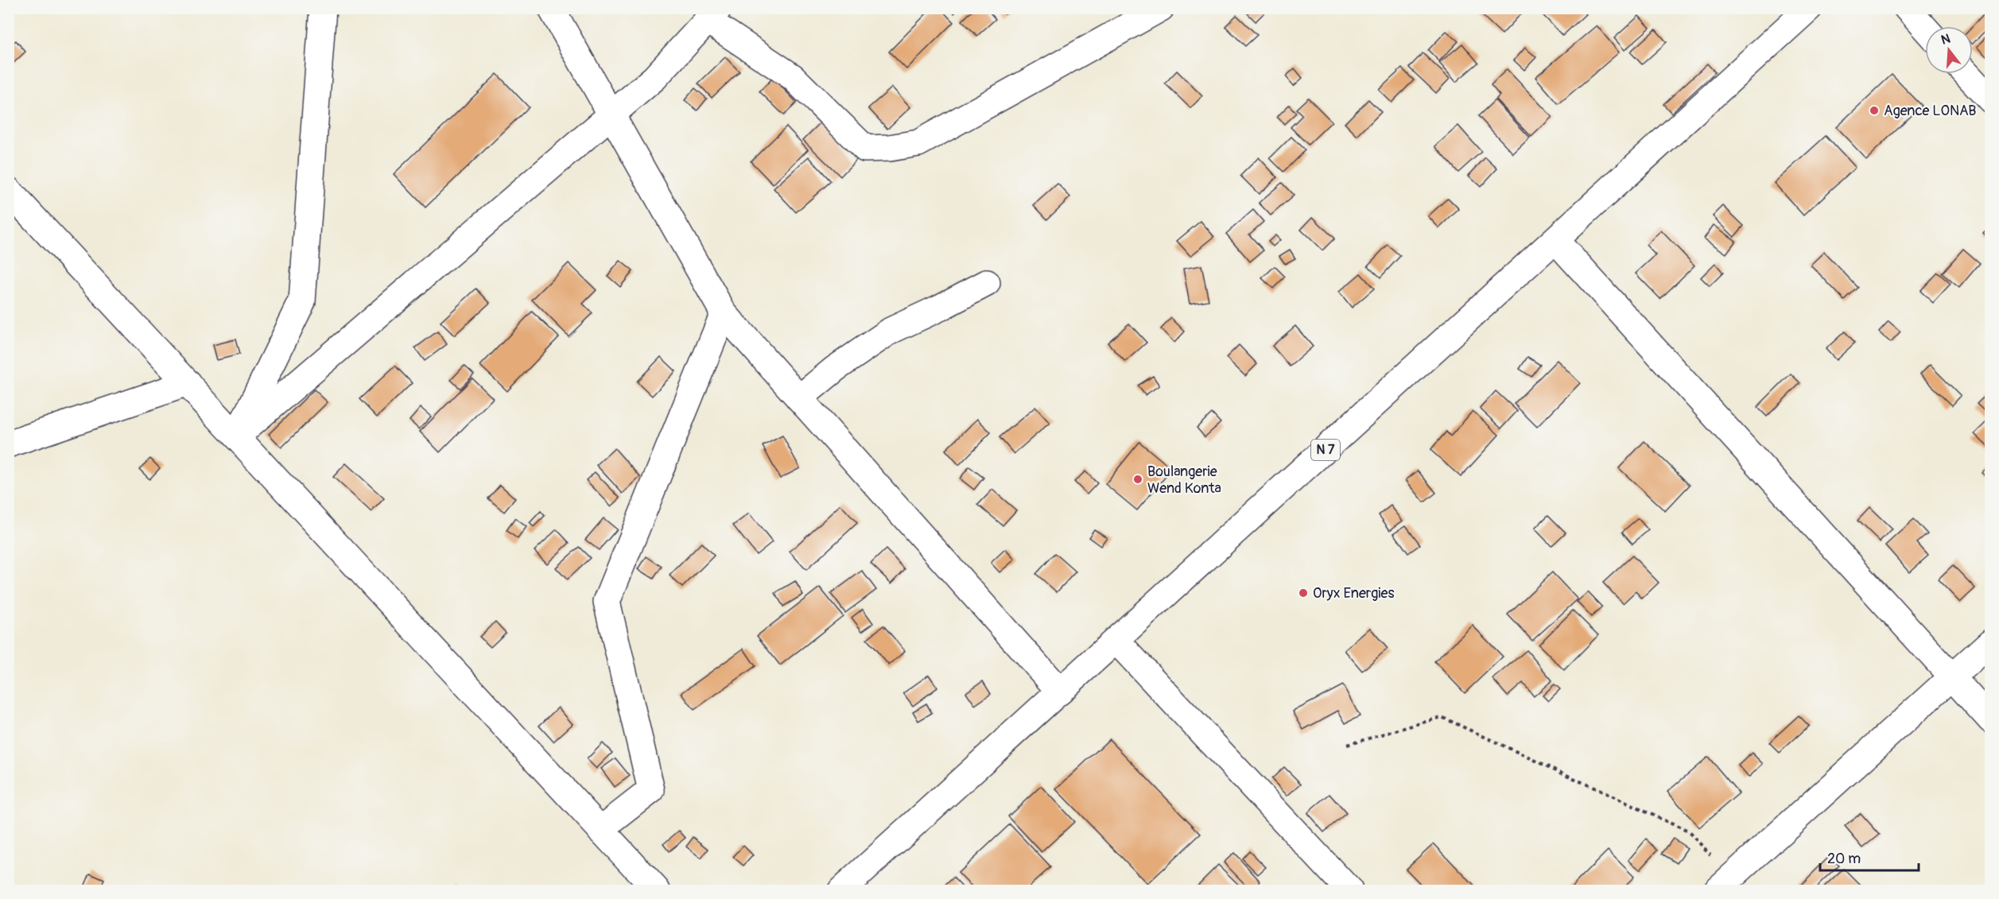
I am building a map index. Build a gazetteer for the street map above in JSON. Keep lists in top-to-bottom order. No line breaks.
{"streets":{"main road":["N 7"]},"places":["Agence LONAB","Boulangerie Wend Konta","Oryx Energies"],"scale_bar":"20 m","north":"top"}
